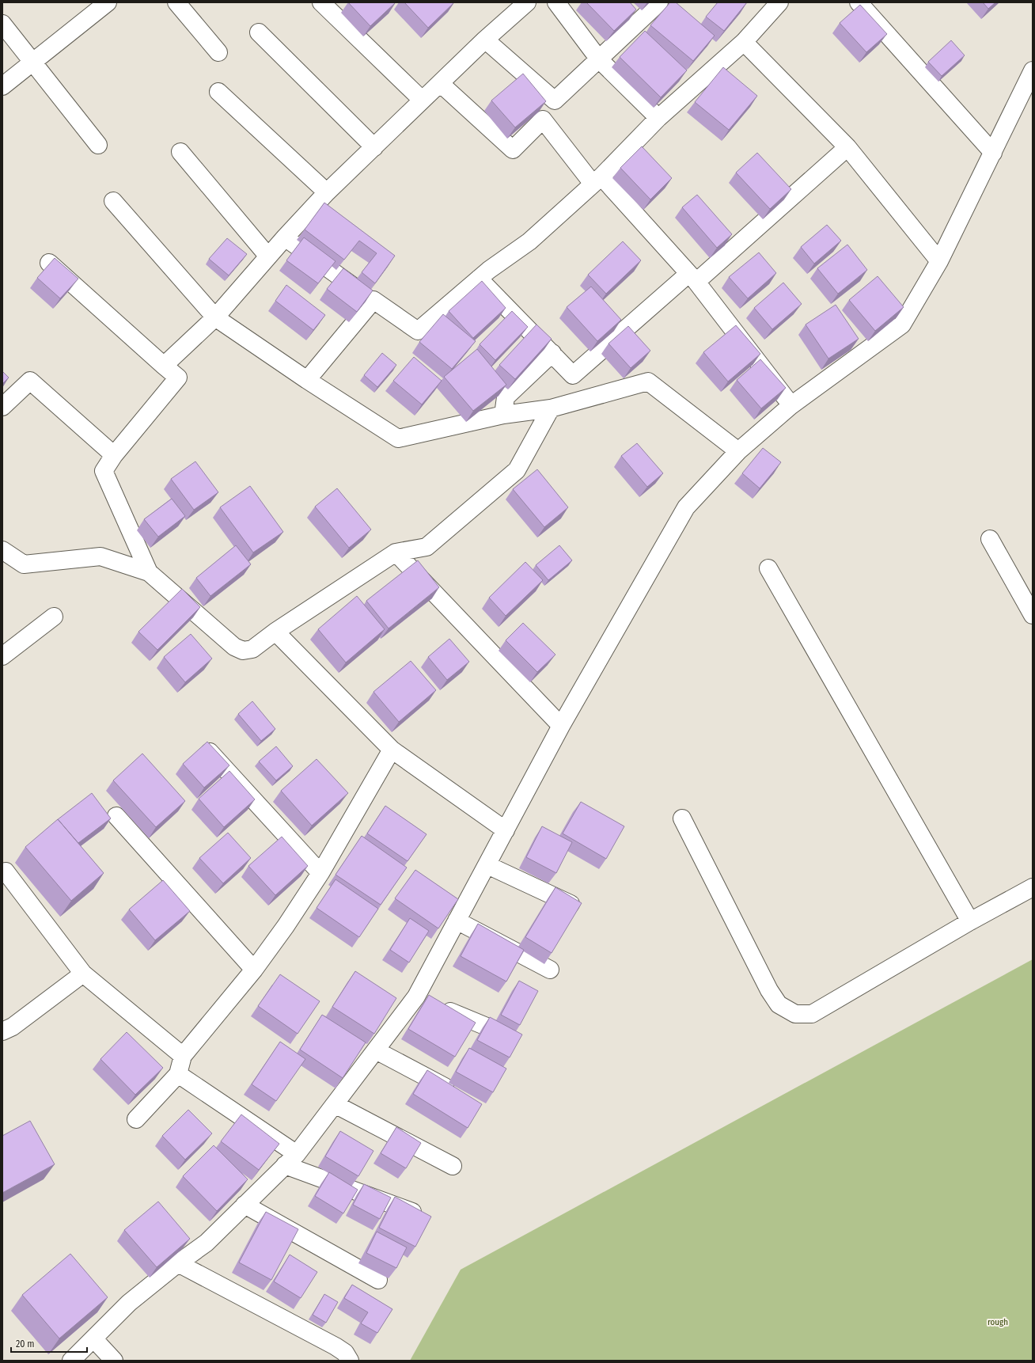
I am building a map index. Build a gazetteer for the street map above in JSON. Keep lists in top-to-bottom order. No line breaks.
{"parks":["rough"],"scale_bar":"20 m"}
